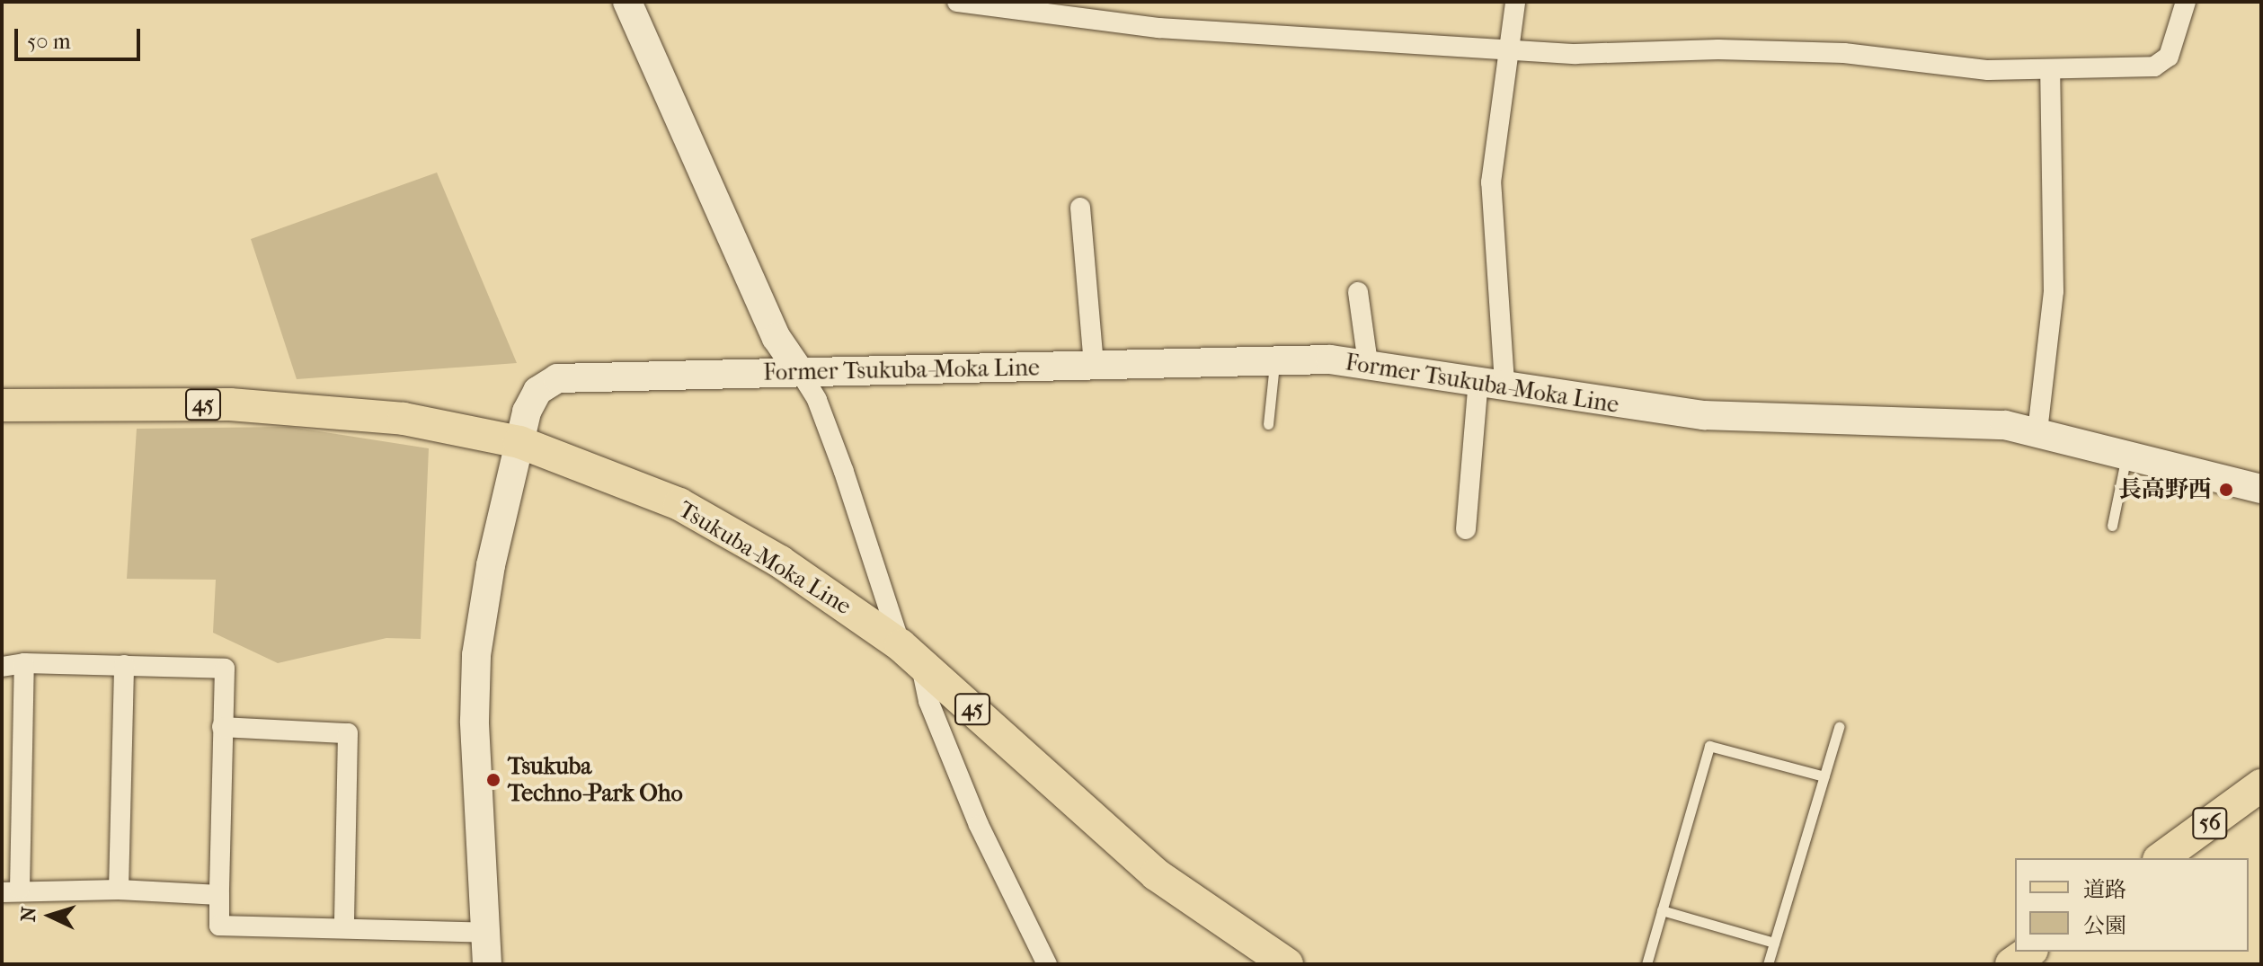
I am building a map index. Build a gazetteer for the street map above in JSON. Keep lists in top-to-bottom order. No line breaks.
{"streets":{"main road":["45","Tsukuba-Moka Line","56"],"street":["Former Tsukuba-Moka Line"]},"crossings":[["Former Tsukuba-Moka Line","Tsukuba-Moka Line"]],"places":["長高野西","Tsukuba Techno-Park Oho"],"legend":["道路","公園"],"scale_bar":"50 m","north":"left"}
